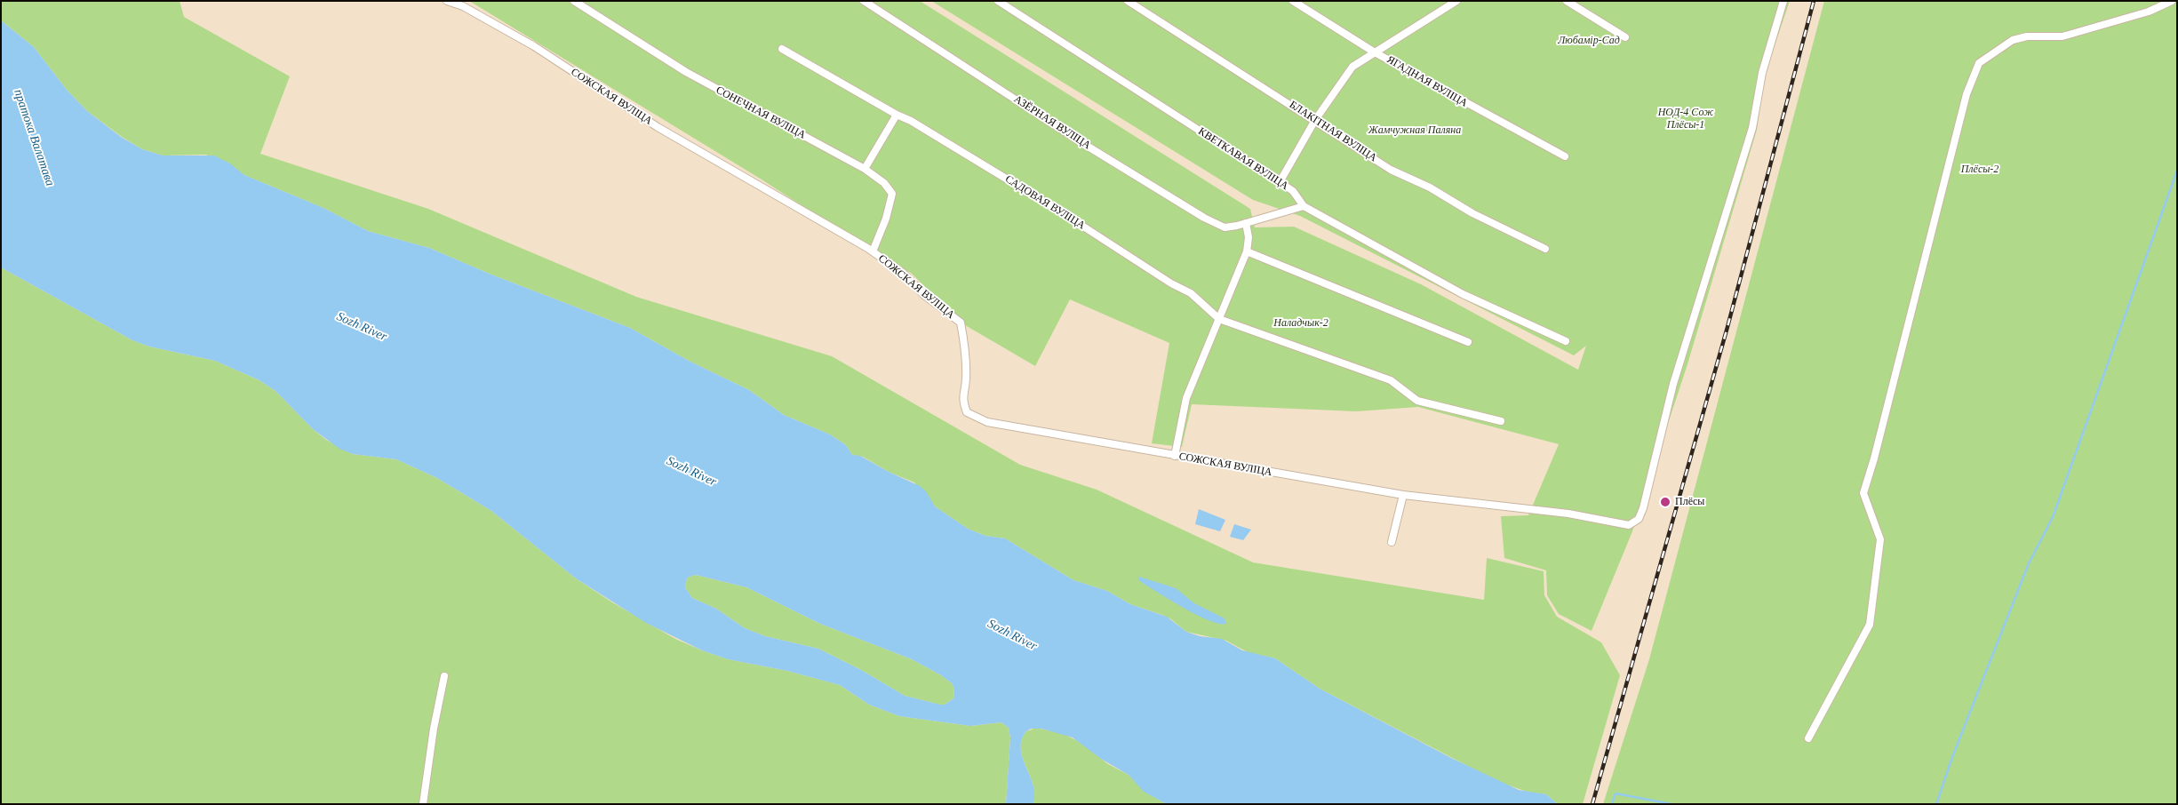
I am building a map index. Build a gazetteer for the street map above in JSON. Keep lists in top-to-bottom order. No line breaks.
{"streets":{"street":["ЯГАДНАЯ ВУЛІЦА","СОЖСКАЯ ВУЛІЦА","СОНЕЧНАЯ ВУЛІЦА","АЗЁРНАЯ ВУЛІЦА","БЛАКІТНАЯ ВУЛІЦА","КВЕТКАВАЯ ВУЛІЦА","САДОВАЯ ВУЛІЦА"]},"crossings":[["СОЖСКАЯ ВУЛІЦА","СОНЕЧНАЯ ВУЛІЦА"],["АЗЁРНАЯ ВУЛІЦА","КВЕТКАВАЯ ВУЛІЦА"]],"water":["пратока Валатава","Sozh River"],"parks":["Любамір-Сад","НОД-4 Сож Плёсы-1","Жамчужная Паляна","Плёсы-2","Наладчык-2"],"places":["Плёсы"]}
